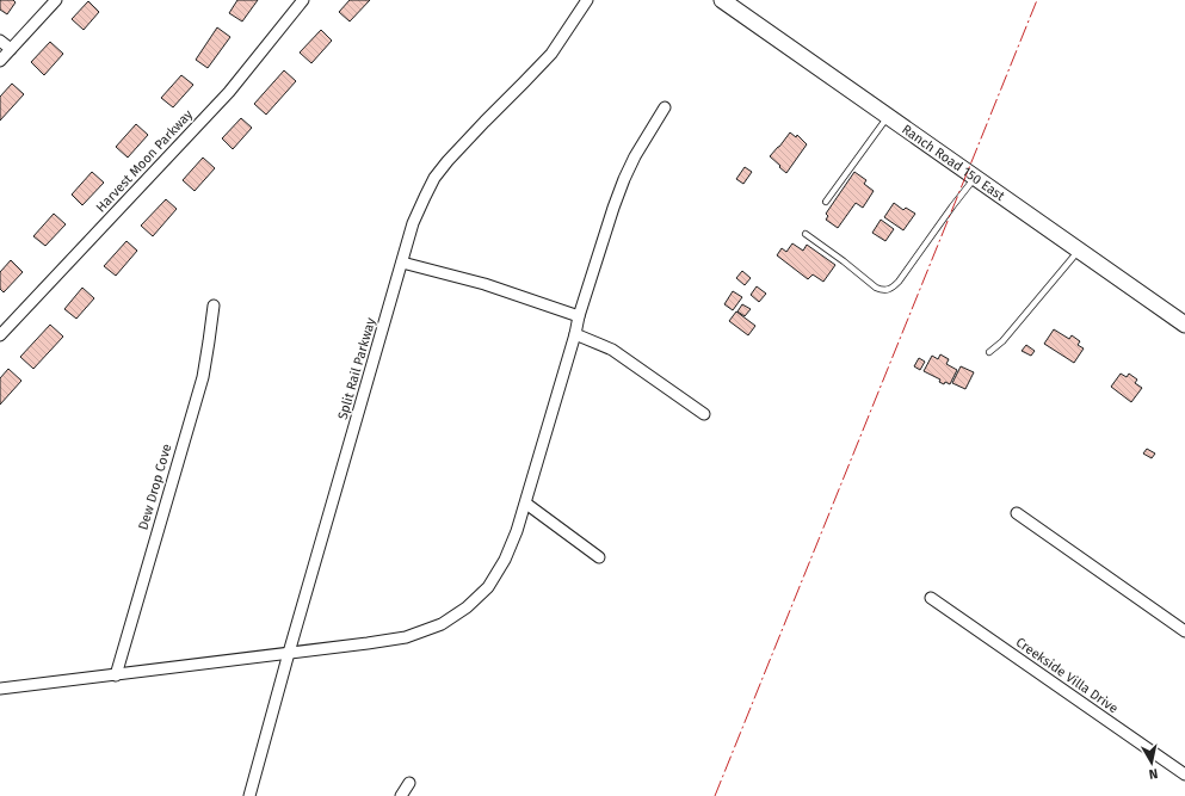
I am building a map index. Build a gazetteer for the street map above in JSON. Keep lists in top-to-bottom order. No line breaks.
{"streets":{"main road":["Ranch Road 150 East"],"street":["Harvest Moon Parkway","Split Rail Parkway","Dew Drop Cove","Creekside Villa Drive"]},"north":"bottom"}
